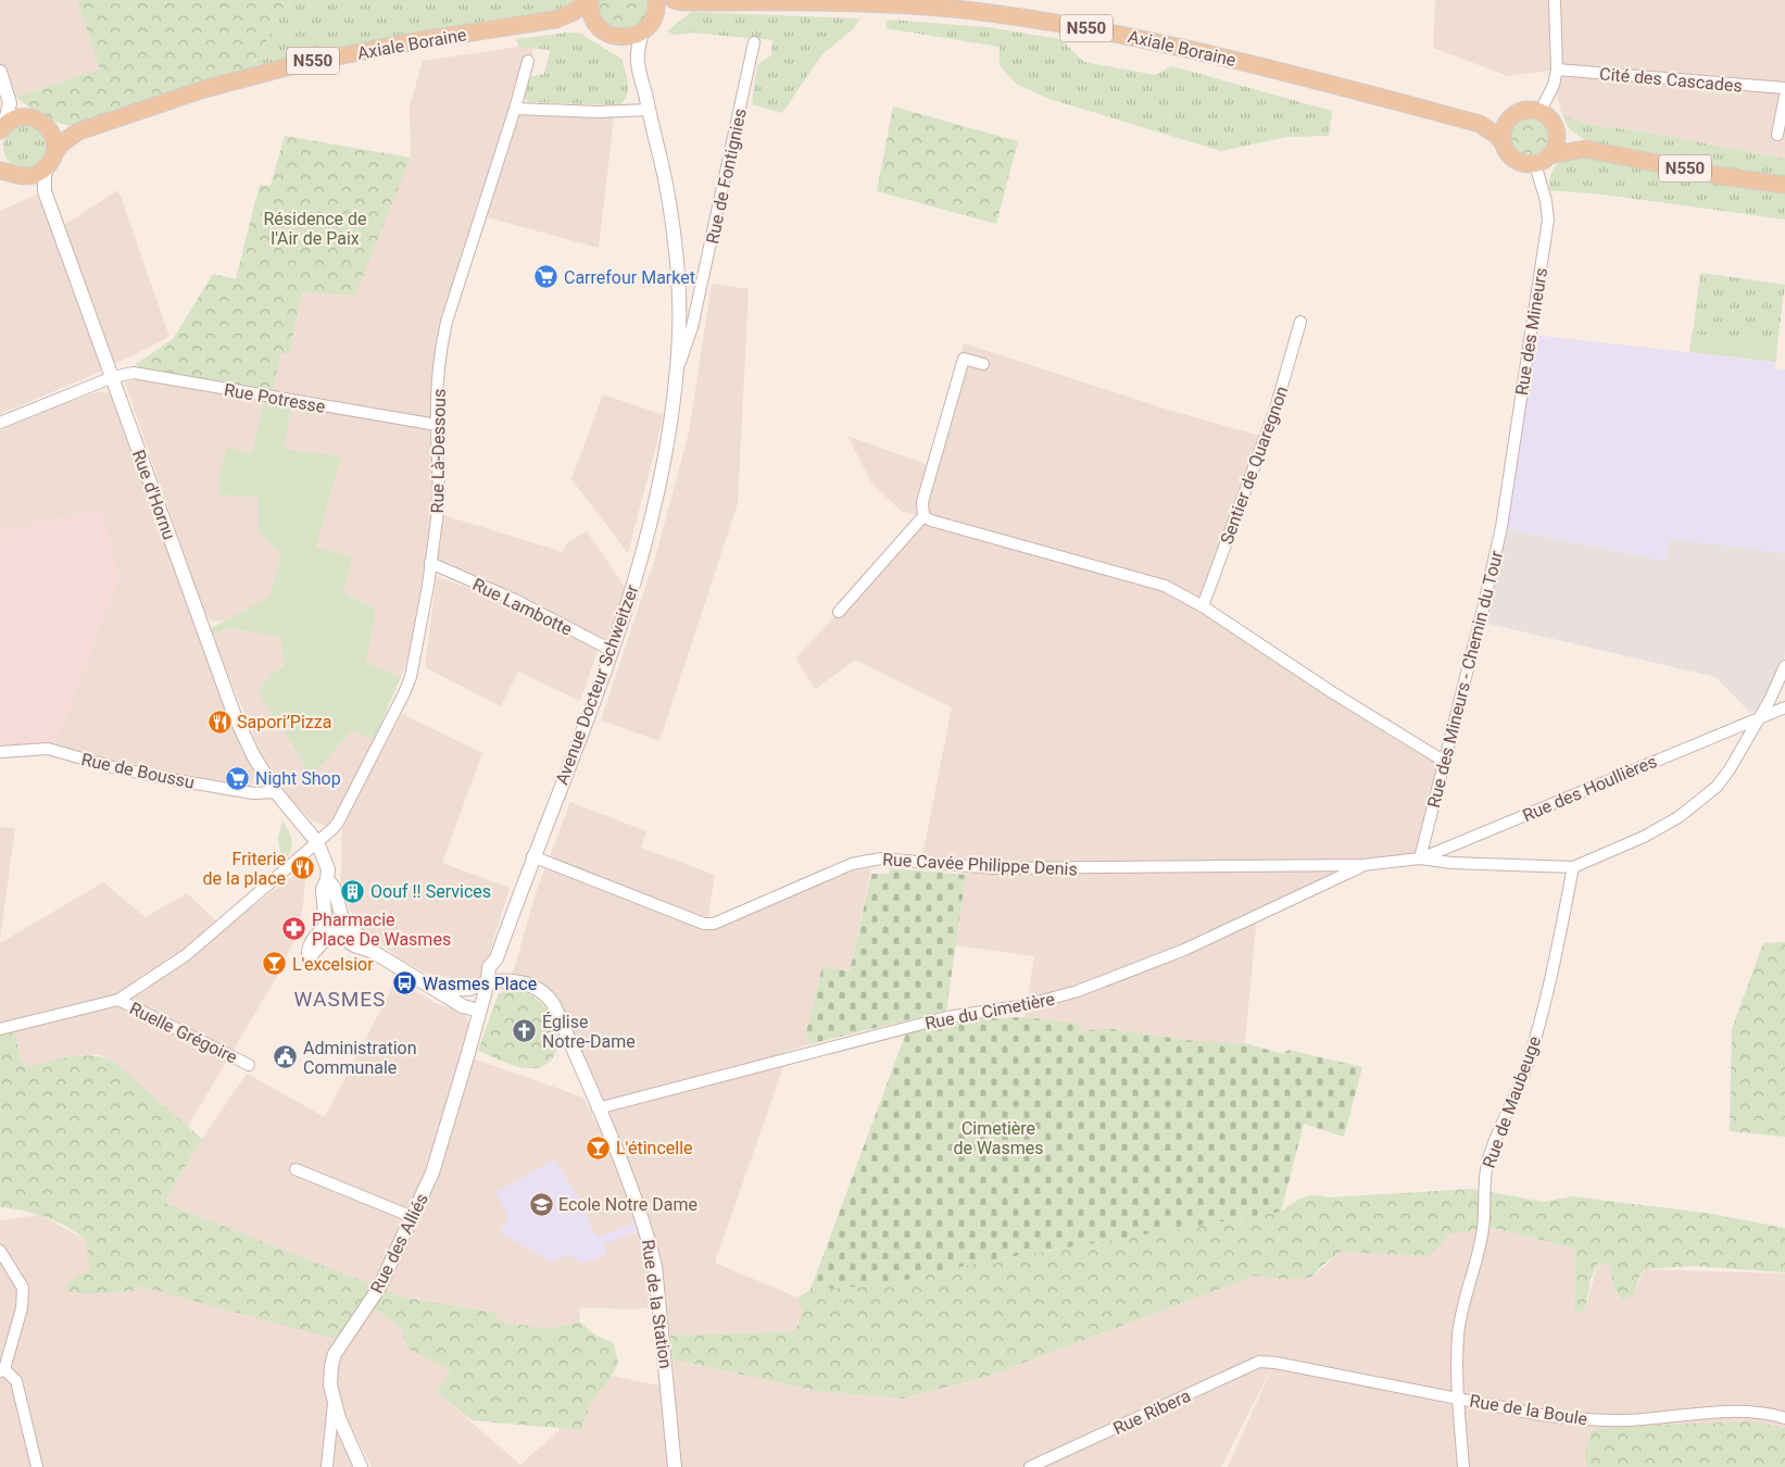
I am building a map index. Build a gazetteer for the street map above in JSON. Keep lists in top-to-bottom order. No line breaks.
{"streets":{"main road":["N550","Axiale Boraine"],"street":["Cité des Cascades","Rue de Fontignies","Rue des Mineurs","Rue Potresse","Rue Là-Dessous","Sentier de Quaregnon","Rue d'Hornu","Rue Lambotte","Rue des Mineurs - Chemin du Tour","Avenue Docteur Schweitzer","Rue de Boussu","Rue des Houllières","Rue Cavée Philippe Denis","Rue du Cimetière","Ruelle Grégoire","Rue de Maubeuge","Rue des Alliés","Rue de la Station","Rue de la Boule","Rue Ribera"]},"crossings":[["N550","Axiale Boraine"],["N550","Rue des Mineurs"],["Rue de Fontignies","Avenue Docteur Schweitzer"],["Rue des Mineurs","Rue des Mineurs - Chemin du Tour"],["Rue Potresse","Rue Là-Dessous"],["Rue Potresse","Rue d'Hornu"],["Rue Là-Dessous","Rue d'Hornu"],["Rue Là-Dessous","Rue Lambotte"],["Rue Là-Dessous","Ruelle Grégoire"],["Rue d'Hornu","Rue de Boussu"],["Rue Lambotte","Avenue Docteur Schweitzer"],["Rue des Mineurs - Chemin du Tour","Rue des Houllières"],["Rue des Mineurs - Chemin du Tour","Rue Cavée Philippe Denis"],["Avenue Docteur Schweitzer","Rue Cavée Philippe Denis"],["Avenue Docteur Schweitzer","Rue de la Station"],["Rue des Houllières","Rue Cavée Philippe Denis"],["Rue Cavée Philippe Denis","Rue du Cimetière"],["Rue du Cimetière","Rue de la Station"],["Rue de Maubeuge","Rue de la Boule"],["Rue de la Boule","Rue Ribera"]],"districts":["WASMES"],"parks":["Résidence de l'Air de Paix","Cimetière de Wasmes"],"places":{"supermarket":["Carrefour Market","Night Shop"],"restaurant":["Sapori’Pizza","Friterie de la place"],"building":["Oouf !! Services"],"pharmacy":["Pharmacie Place De Wasmes"],"bar":["L'excelsior","L'étincelle"],"bus stop":["Wasmes Place"],"church":["Église Notre-Dame"],"public building":["Administration Communale"],"school or university":["Ecole Notre Dame"]}}
